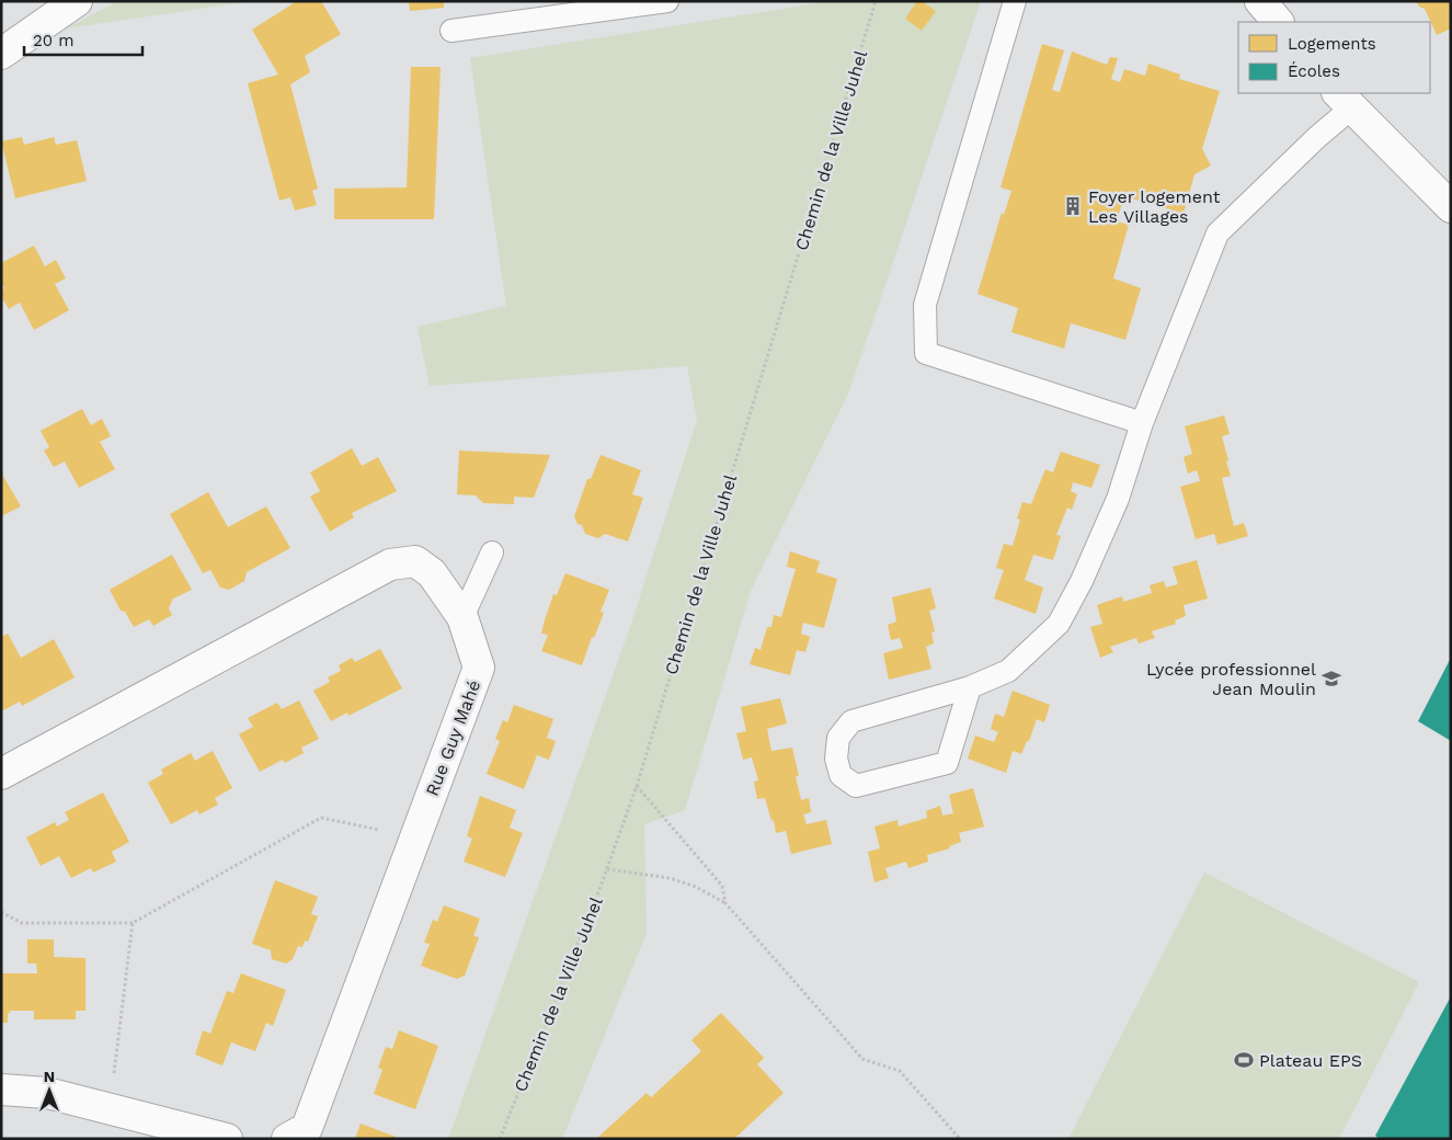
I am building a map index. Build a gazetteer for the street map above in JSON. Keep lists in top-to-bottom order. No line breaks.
{"streets":{"street":["Rue Guy Mahé"],"path":["Chemin de la Ville Juhel"]},"places":{"building":["Foyer logement Les Villages"],"school or university":["Lycée professionnel Jean Moulin"],"sports":["Plateau EPS"]},"legend":["Logements","Écoles"],"scale_bar":"20 m","north":"top"}
